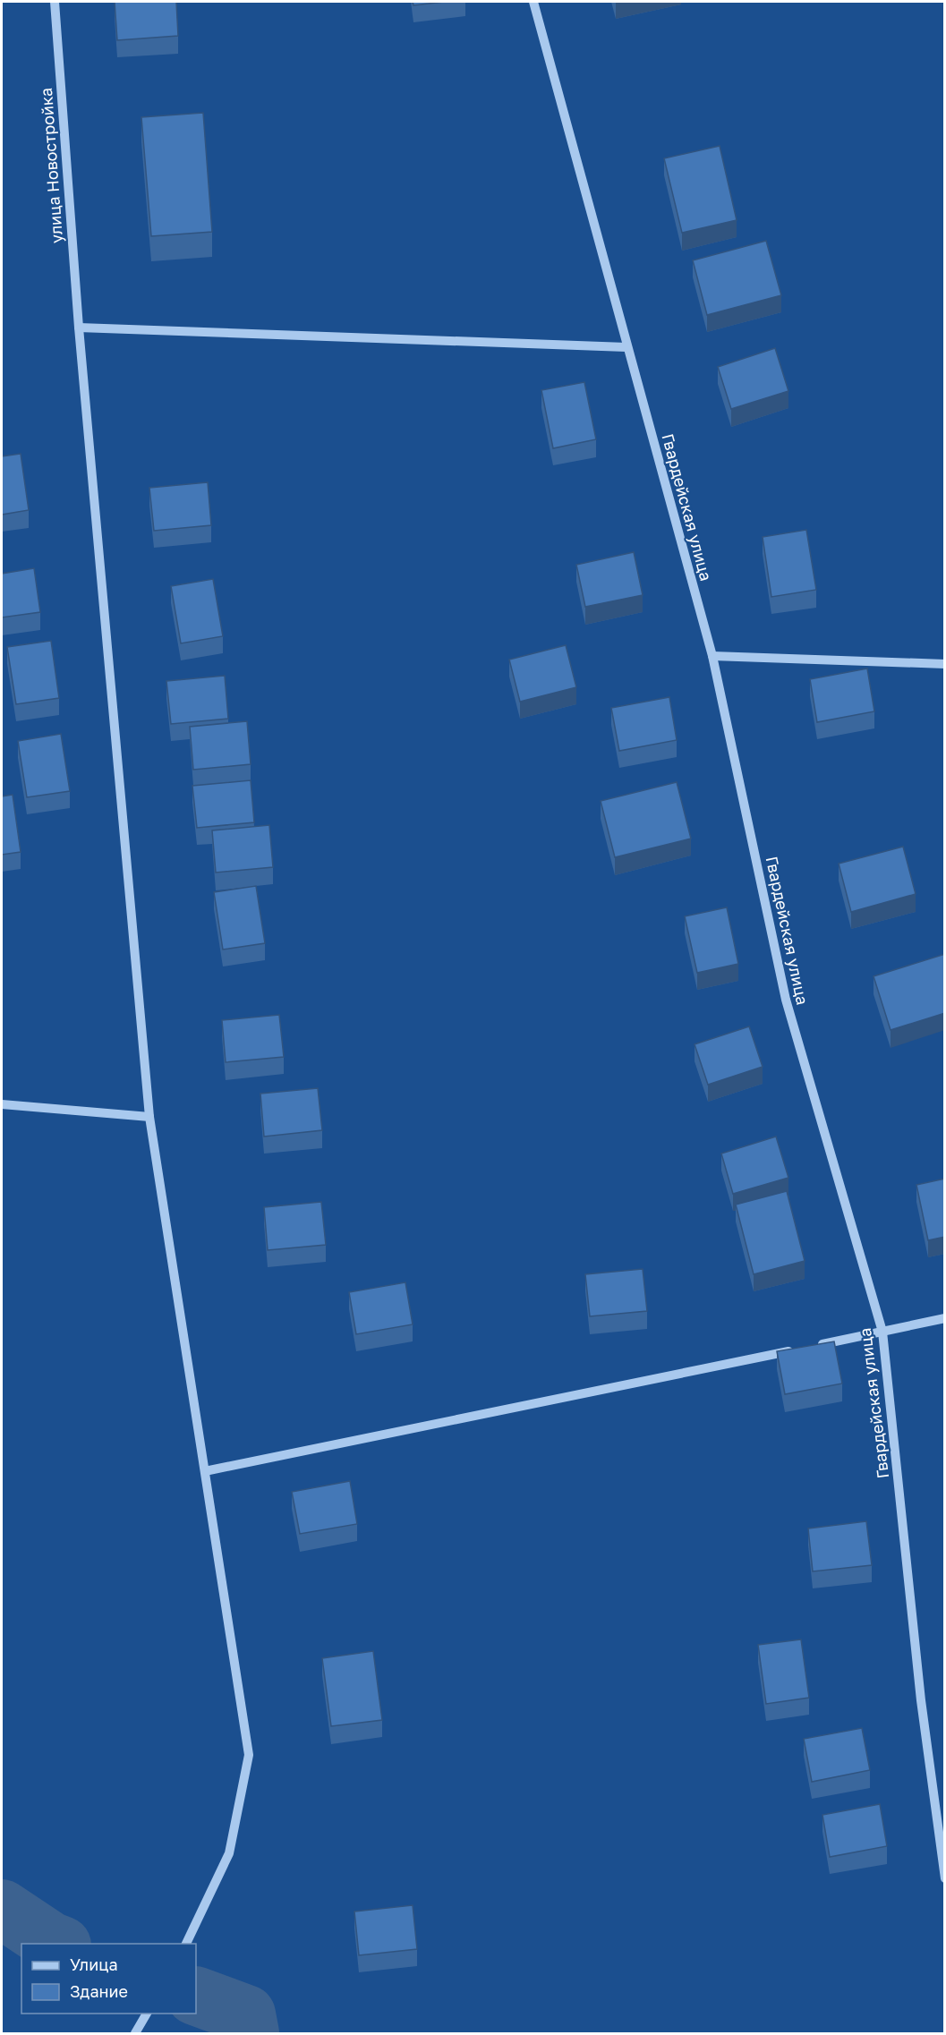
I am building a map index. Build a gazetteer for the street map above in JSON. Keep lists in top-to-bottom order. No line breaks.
{"streets":{"street":["улица Новостройка","Гвардейская улица"]},"legend":["Улица","Здание"]}
